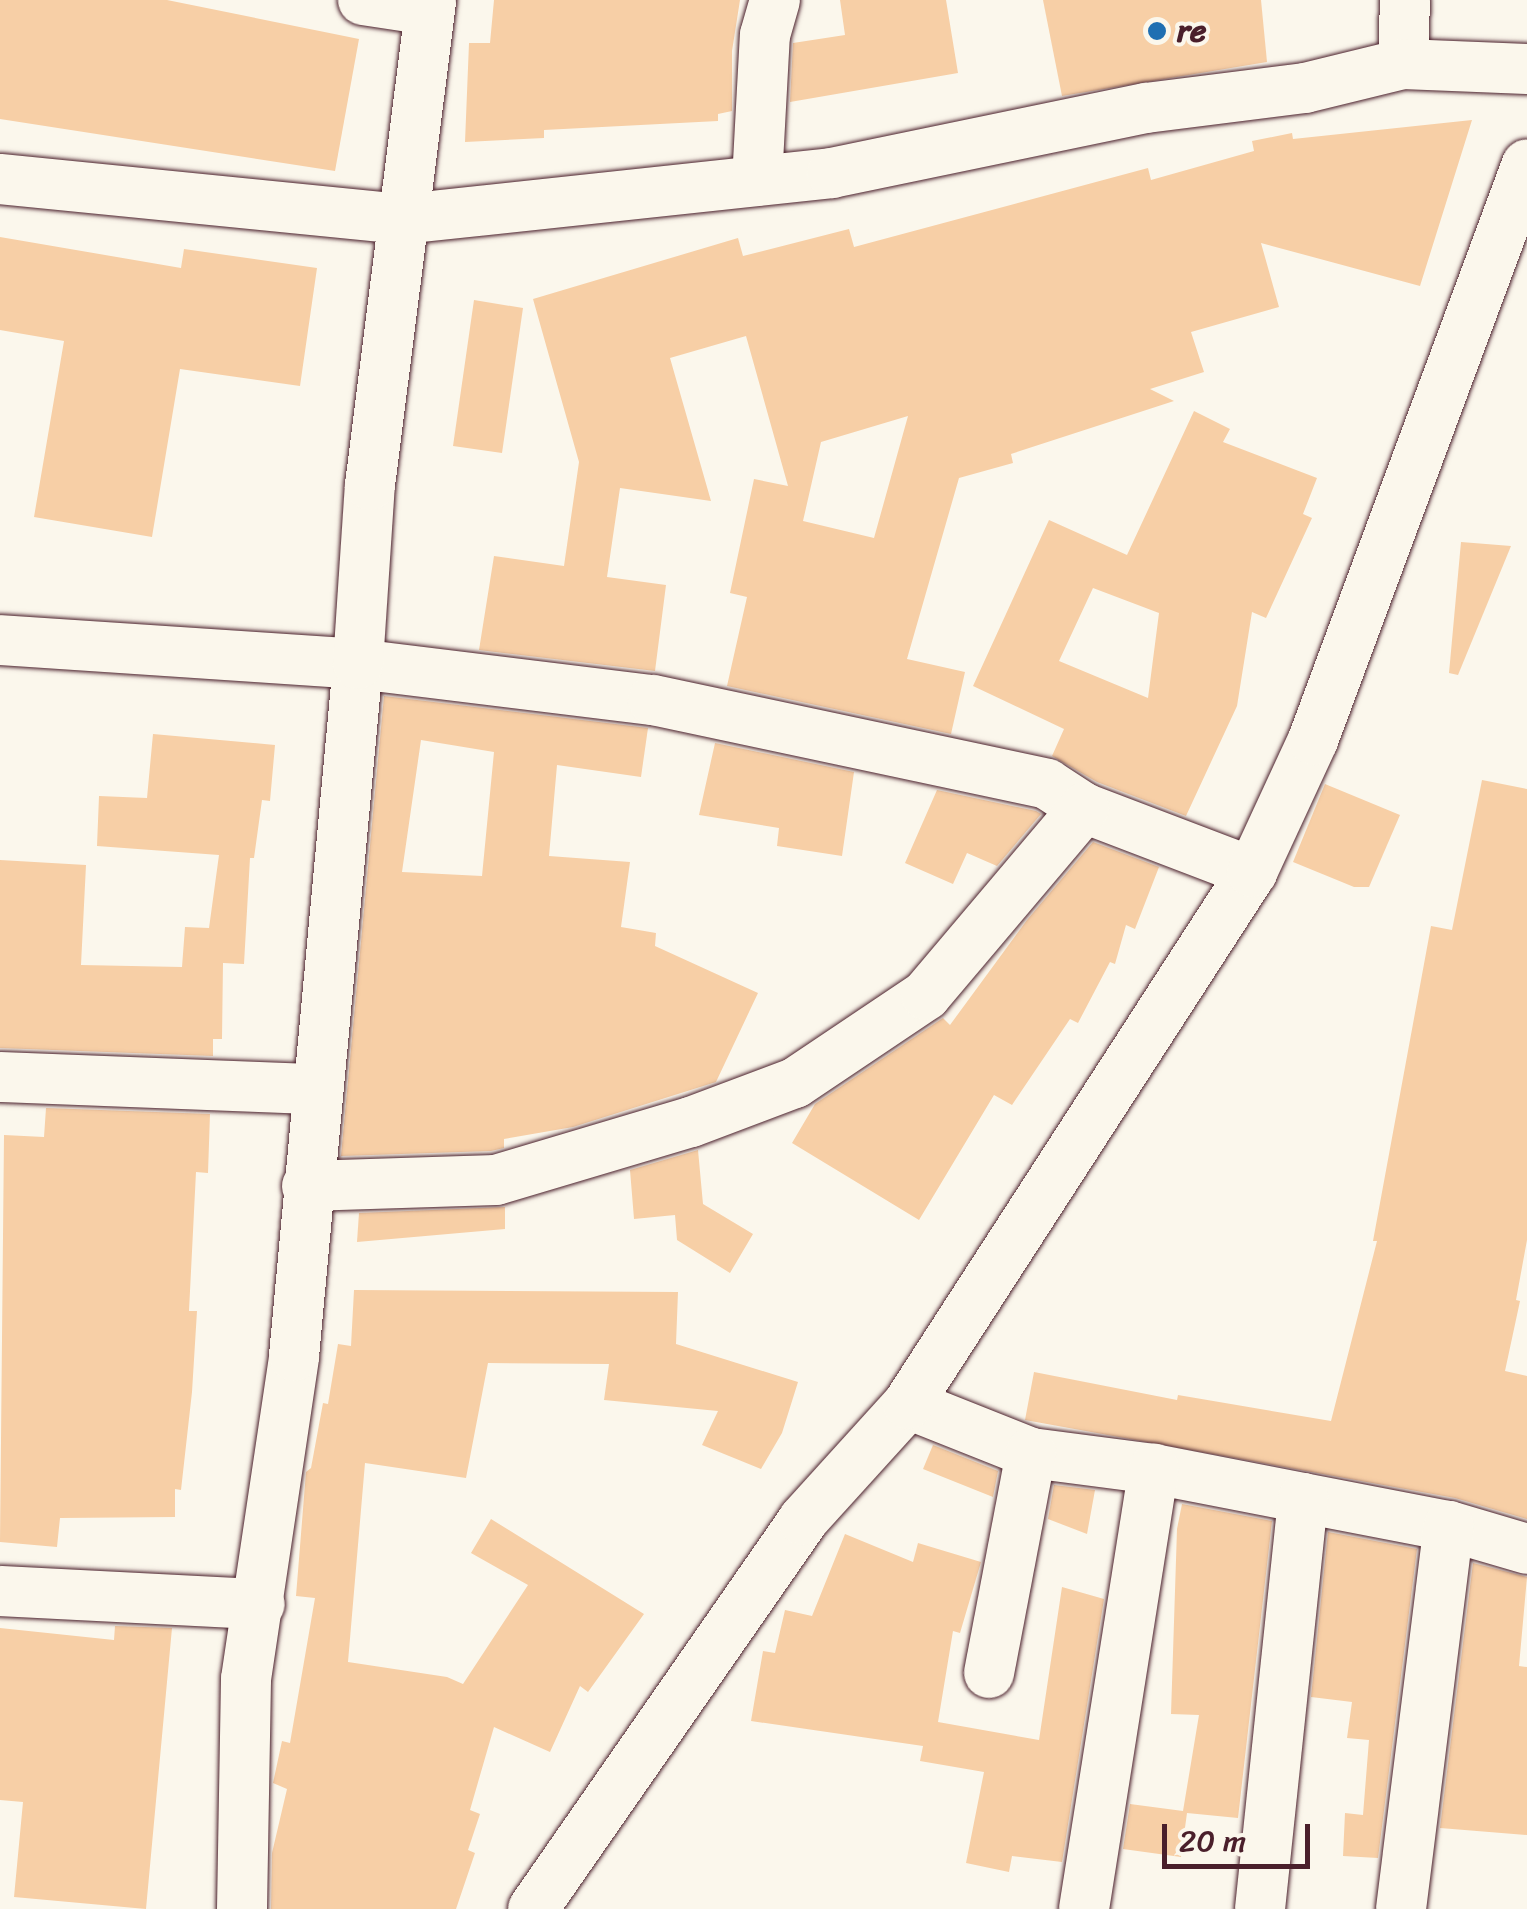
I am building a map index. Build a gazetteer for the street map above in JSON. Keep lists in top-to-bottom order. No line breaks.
{"places":["re"],"scale_bar":"20 m"}
